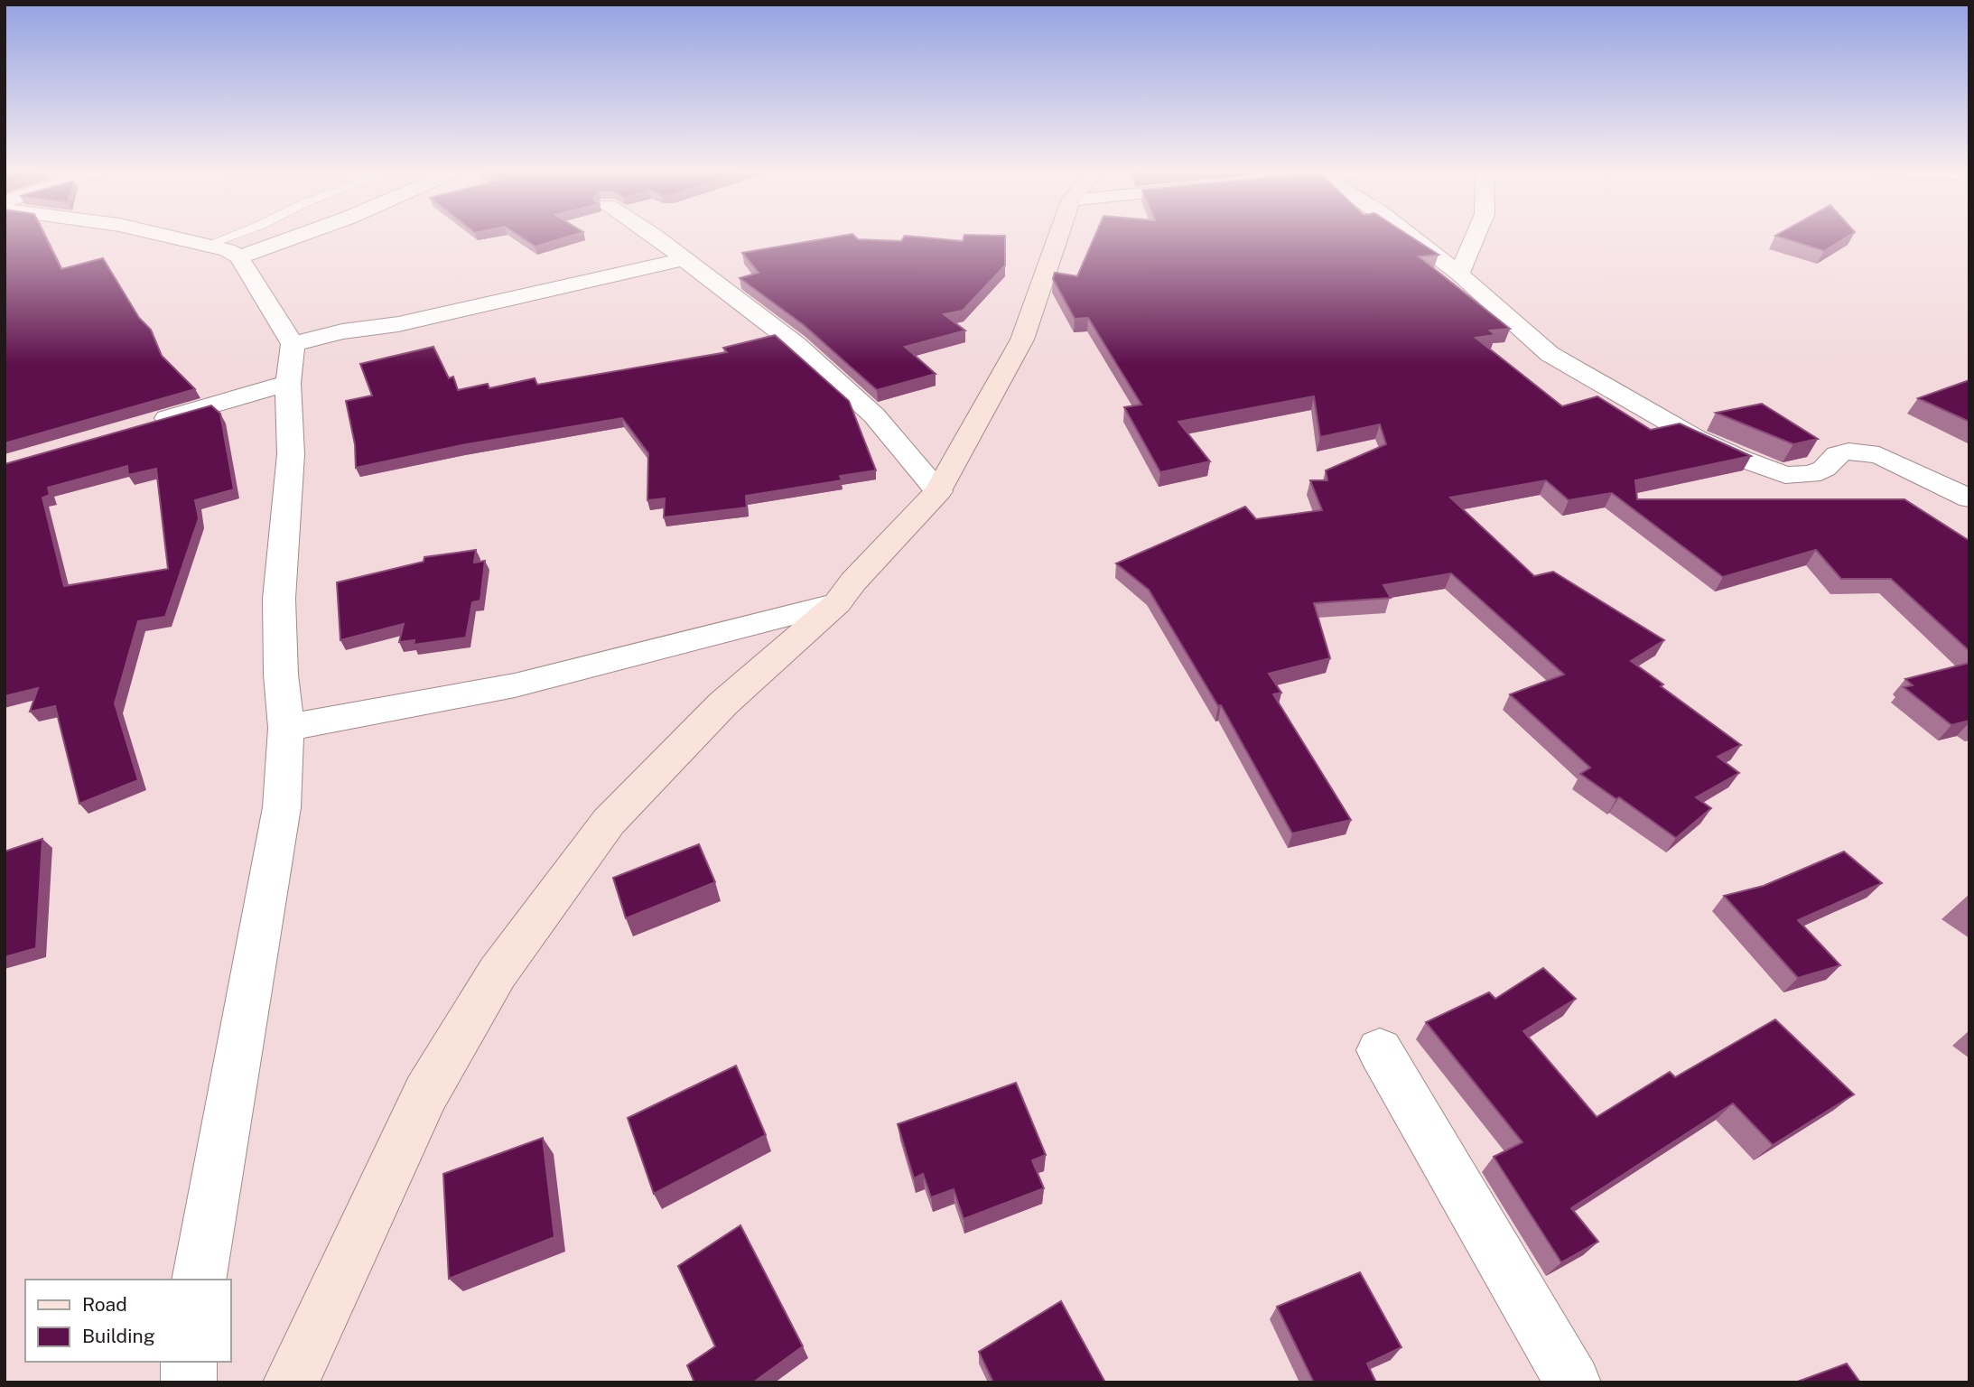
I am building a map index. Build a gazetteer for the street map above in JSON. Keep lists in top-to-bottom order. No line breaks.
{"legend":["Road","Building"]}
